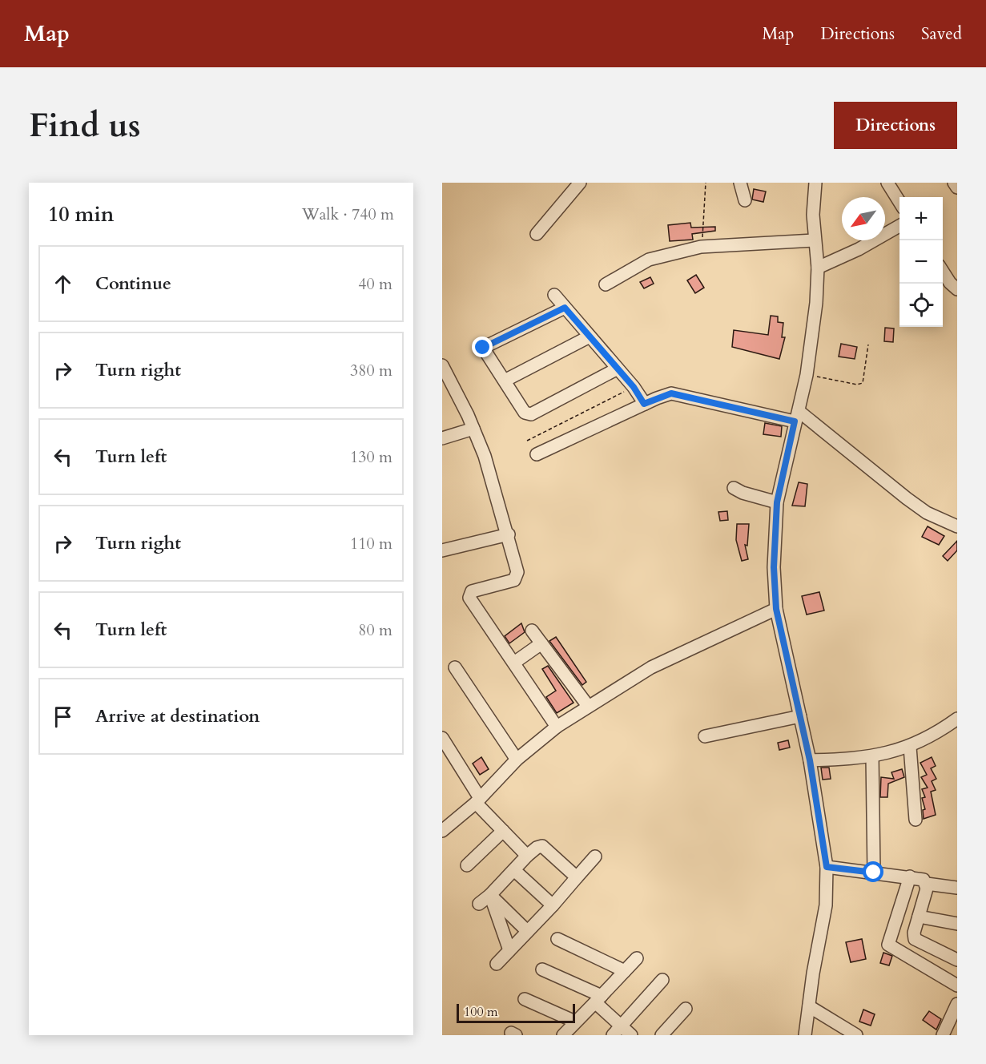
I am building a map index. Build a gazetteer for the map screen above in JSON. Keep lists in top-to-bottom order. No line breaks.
{"scale_bar":"100 m","north":"bottom left","page":{"header":"Map","nav":["Map","Directions","Saved"],"buttons":"Directions","title":"Find us","heading":["10 min","Walk · 740 m"],"map_buttons":["+","−"],"list":[["Continue","40 m"],["Turn right","380 m"],["Turn left","130 m"],["Turn right","110 m"],["Turn left","80 m"],"Arrive at destination"],"scale":"100 m"}}
